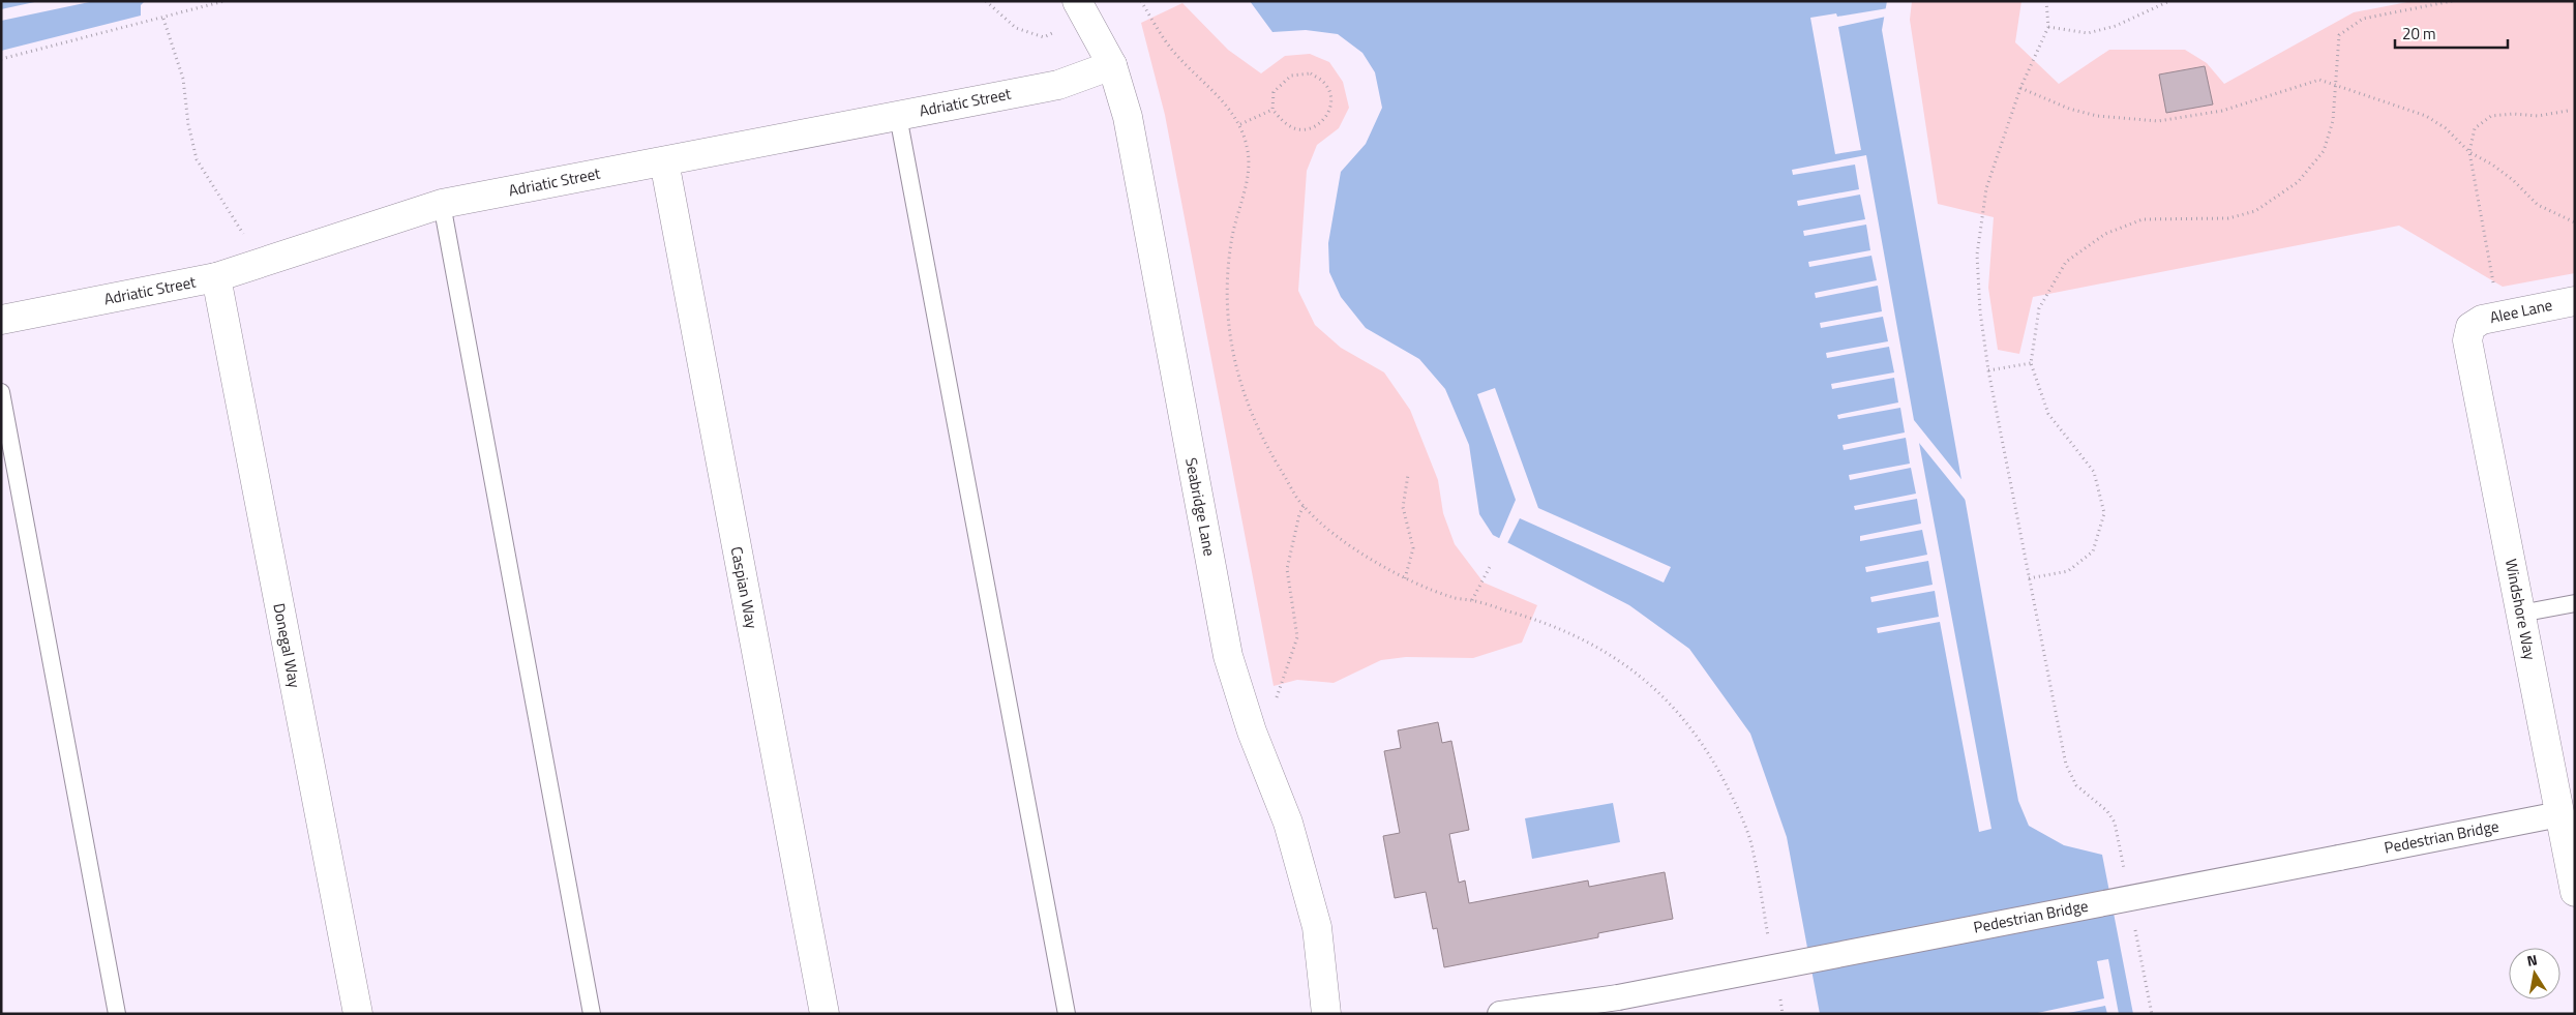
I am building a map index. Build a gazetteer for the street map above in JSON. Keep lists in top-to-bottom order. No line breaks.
{"streets":{"street":["Adriatic Street","Alee Lane","Seabridge Lane","Caspian Way","Windshore Way","Donegal Way","Pedestrian Bridge"]},"crossings":[["Adriatic Street","Seabridge Lane"],["Adriatic Street","Caspian Way"],["Adriatic Street","Donegal Way"],["Alee Lane","Windshore Way"],["Windshore Way","Pedestrian Bridge"]],"scale_bar":"20 m","north":"top"}
